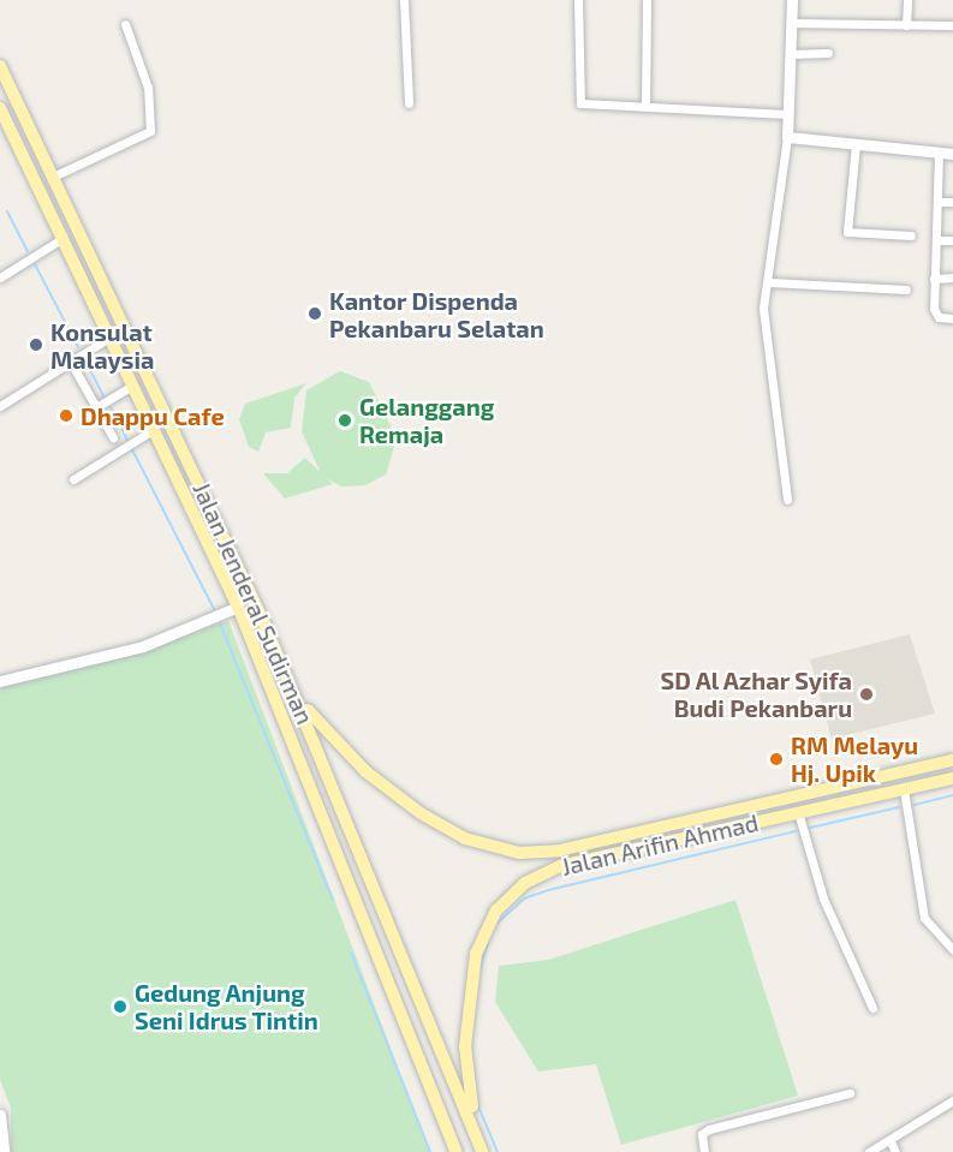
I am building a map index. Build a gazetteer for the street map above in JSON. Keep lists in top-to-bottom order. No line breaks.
{"streets":{"main road":["Jalan Jenderal Sudirman","Jalan Arifin Ahmad"]},"crossings":[["Jalan Jenderal Sudirman","Jalan Arifin Ahmad"]],"places":["Kantor Dispenda Pekanbaru Selatan","Konsulat Malaysia","Dhappu Cafe","Gelanggang Remaja","SD Al Azhar Syifa Budi Pekanbaru","RM Melayu Hj. Upik","Gedung Anjung Seni Idrus Tintin"]}
